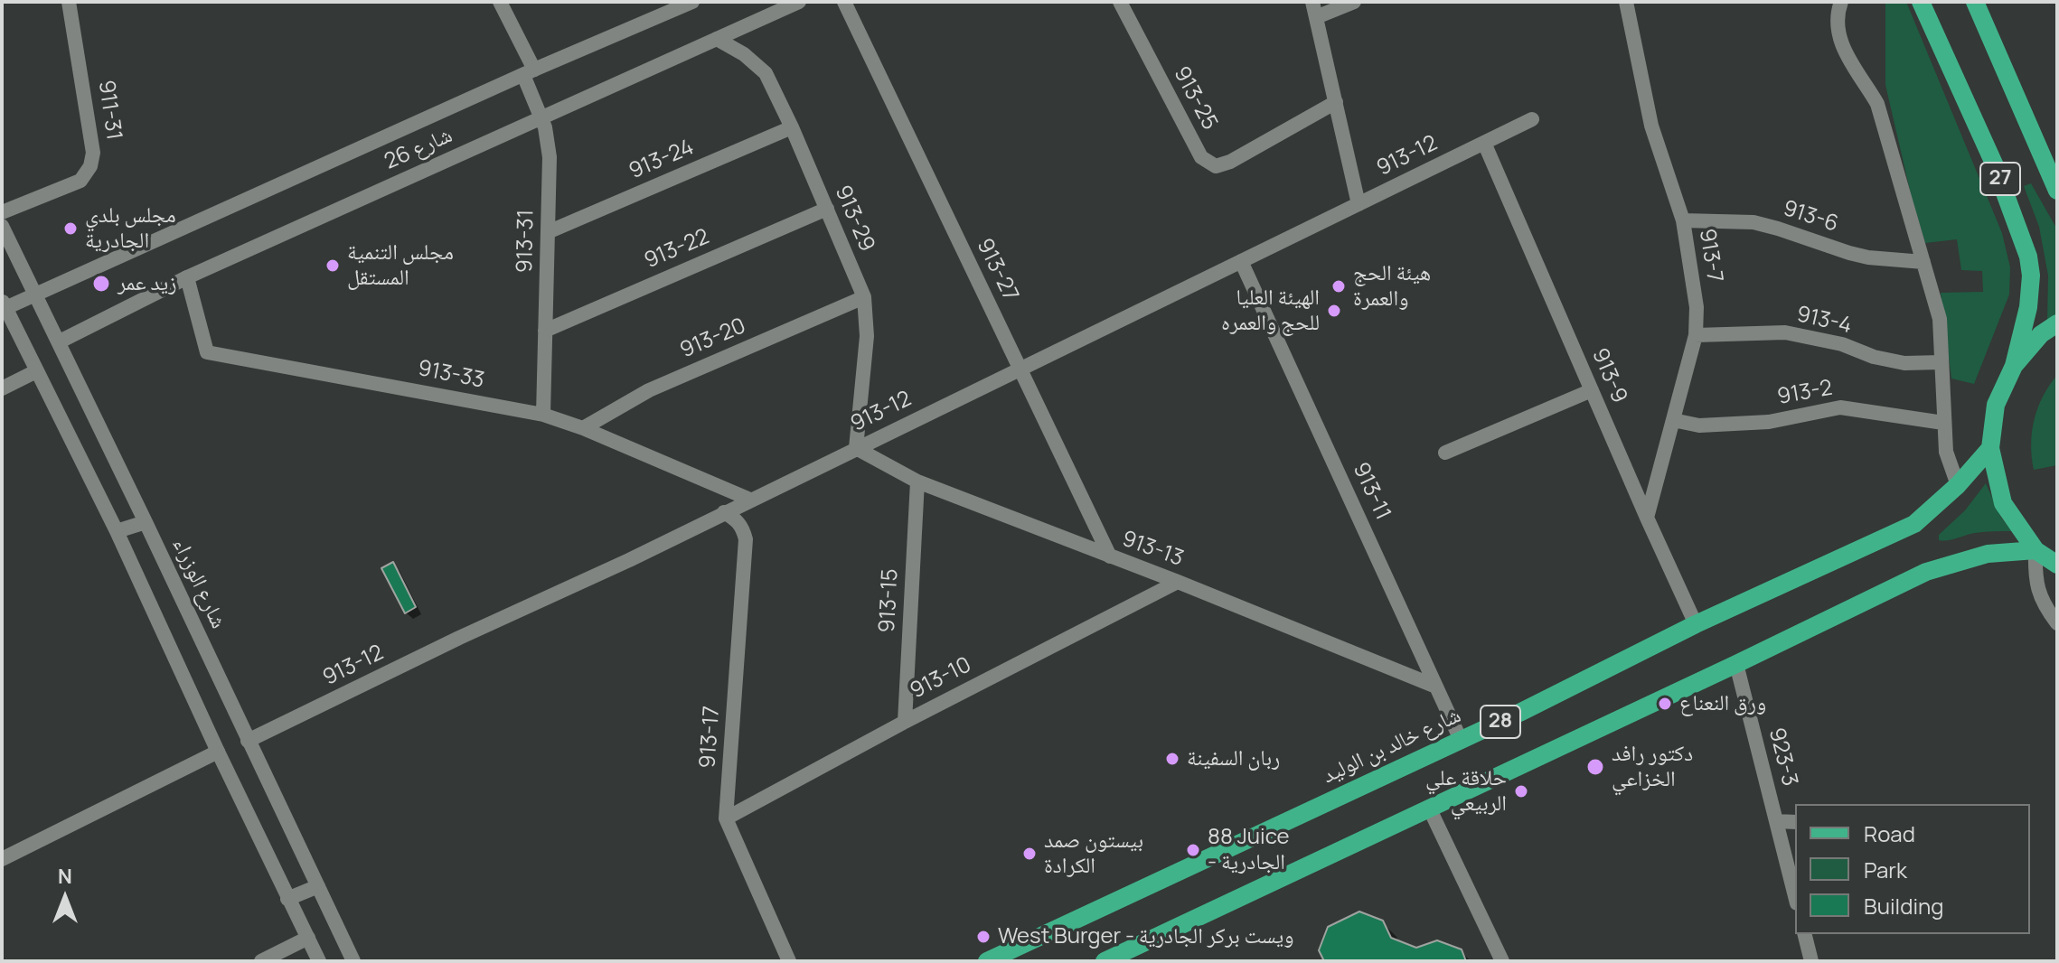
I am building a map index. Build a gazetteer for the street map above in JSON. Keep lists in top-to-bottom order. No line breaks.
{"streets":{"main road":["27","28","شارع خالد بن الوليد"],"street":["913-25","911-31","شارع 26","913-12","913-24","913-6","913-29","913-31","913-22","913-7","913-27","913-4","913-20","913-33","913-9","913-2","913-11","913-13","شارع الوزراء","913-15","913-10","913-17","923-3"]},"crossings":[["شارع 26","913-29"],["شارع 26","913-31"],["شارع 26","913-33"],["شارع 26","شارع الوزراء"],["913-12","913-29"],["913-12","913-27"],["913-12","913-33"],["913-12","913-9"],["913-12","913-11"],["913-12","913-13"],["913-12","شارع الوزراء"],["913-12","913-17"],["913-24","913-29"],["913-24","913-31"],["913-6","913-7"],["913-29","913-22"],["913-29","913-20"],["913-29","913-13"],["913-31","913-22"],["913-31","913-33"],["913-7","913-4"],["913-7","913-9"],["913-7","913-2"],["913-27","913-13"],["913-20","913-33"],["913-9","شارع خالد بن الوليد"],["913-11","913-13"],["913-11","شارع خالد بن الوليد"],["913-13","913-15"],["913-13","913-10"],["913-15","913-10"],["913-10","913-17"],["28","923-3"]],"places":["مجلس بلدي الجادرية","مجلس التنمية المستقل","زيد عمر","هيئة الحج والعمرة","الهيئة العليا للحج والعمره","ورق النعناع","ربان السفينة","دكتور رافد الخزاعي","حلاقة علي الربيعي","88 Juice - الجادرية","بيستون صمد الكرادة","West Burger - ويست بركر الجادرية"],"legend":["Road","Park","Building"],"north":"top"}
